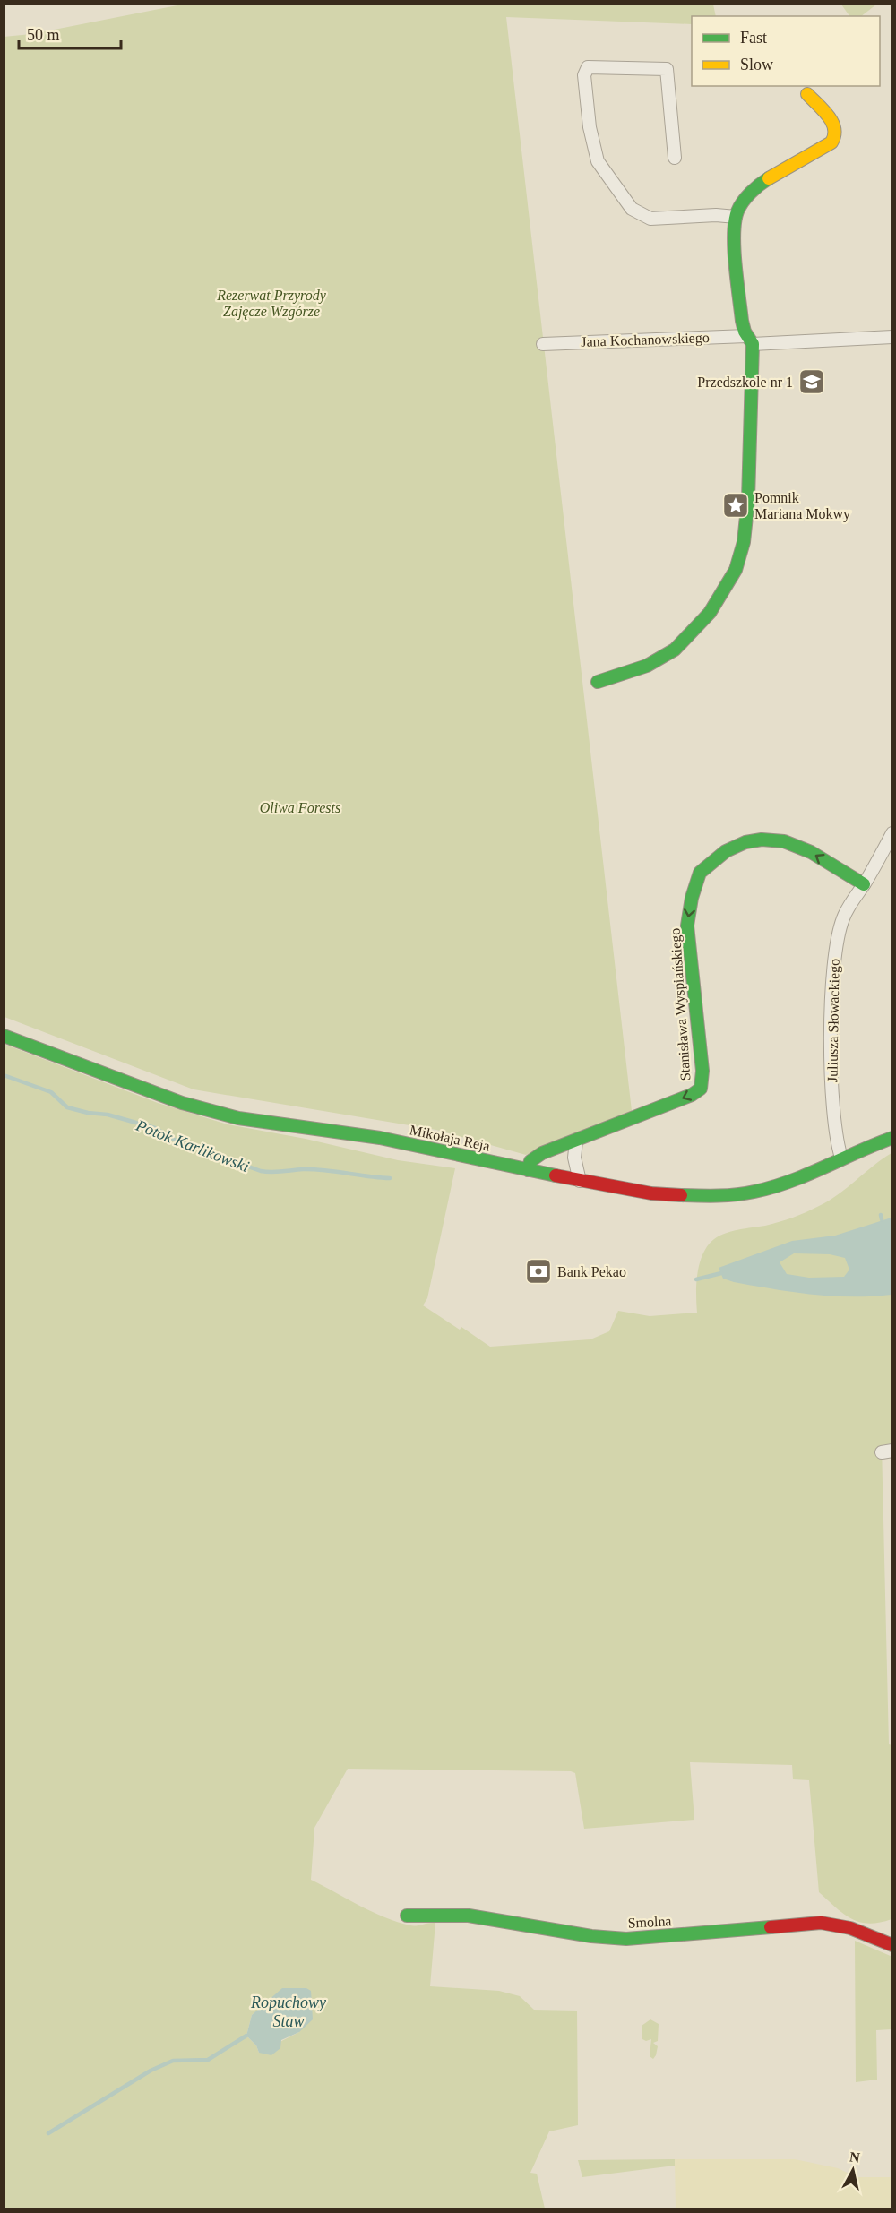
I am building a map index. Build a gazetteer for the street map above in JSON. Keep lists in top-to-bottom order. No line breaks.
{"streets":{"street":["Jana Kochanowskiego","Stanisława Wyspiańskiego","Juliusza Słowackiego","Mikołaja Reja","Smolna"]},"crossings":[["Stanisława Wyspiańskiego","Juliusza Słowackiego"],["Stanisława Wyspiańskiego","Mikołaja Reja"],["Juliusza Słowackiego","Mikołaja Reja"]],"water":["Potok Karlikowski","Ropuchowy Staw"],"parks":["Rezerwat Przyrody Zajęcze Wzgórze","Oliwa Forests"],"places":{"school or university":["Przedszkole nr 1"],"place":["Pomnik Mariana Mokwy"],"bank":["Bank Pekao"]},"legend":["Fast","Slow"],"scale_bar":"50 m","north":"top"}
